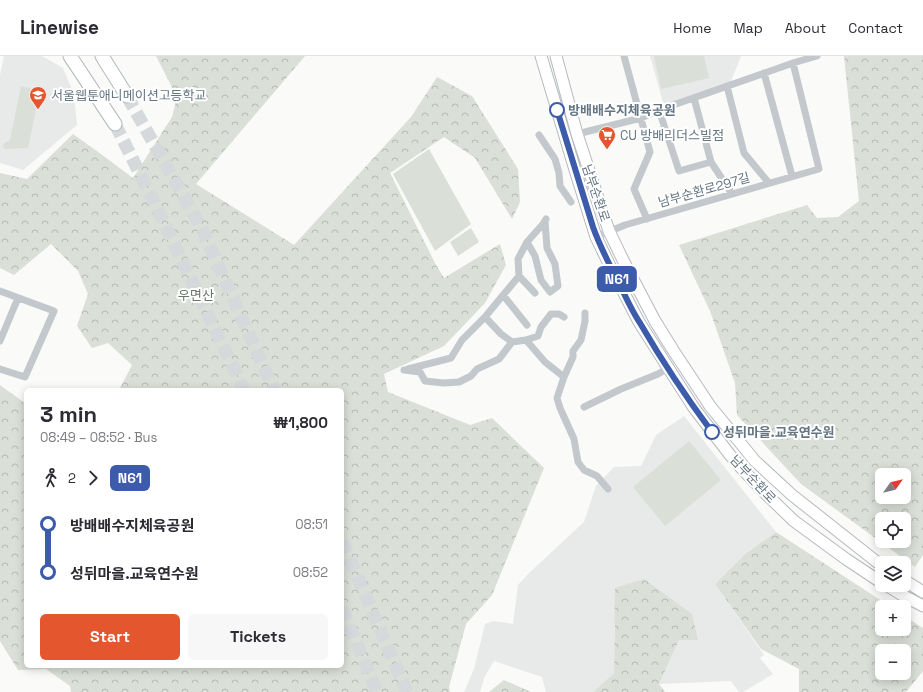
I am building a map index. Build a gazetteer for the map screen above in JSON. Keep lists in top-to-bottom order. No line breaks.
{"streets":{"main road":["남부순환로"],"street":["남부순환로297길"]},"crossings":[["남부순환로297길","남부순환로"]],"parks":["우면산"],"places":{"other":["방배배수지체육공원","성뒤마을.교육연수원"],"school or university":["서울웹툰애니메이션고등학교"],"supermarket":["CU 방배리더스빌점"]},"lines":["bus line N61"],"north":"top right","page":{"header":"Linewise","nav":["Home","Map","About","Contact"],"on_map":"N61","heading":["3 min","08:49 – 08:52 · Bus","₩1,800"],"legs":["2","N61"],"map_buttons":["+","−"],"list":[{"name":"방배배수지체육공원","value":"08:51"},{"name":"성뒤마을.교육연수원","value":"08:52"}],"buttons":["Start","Tickets"]}}
